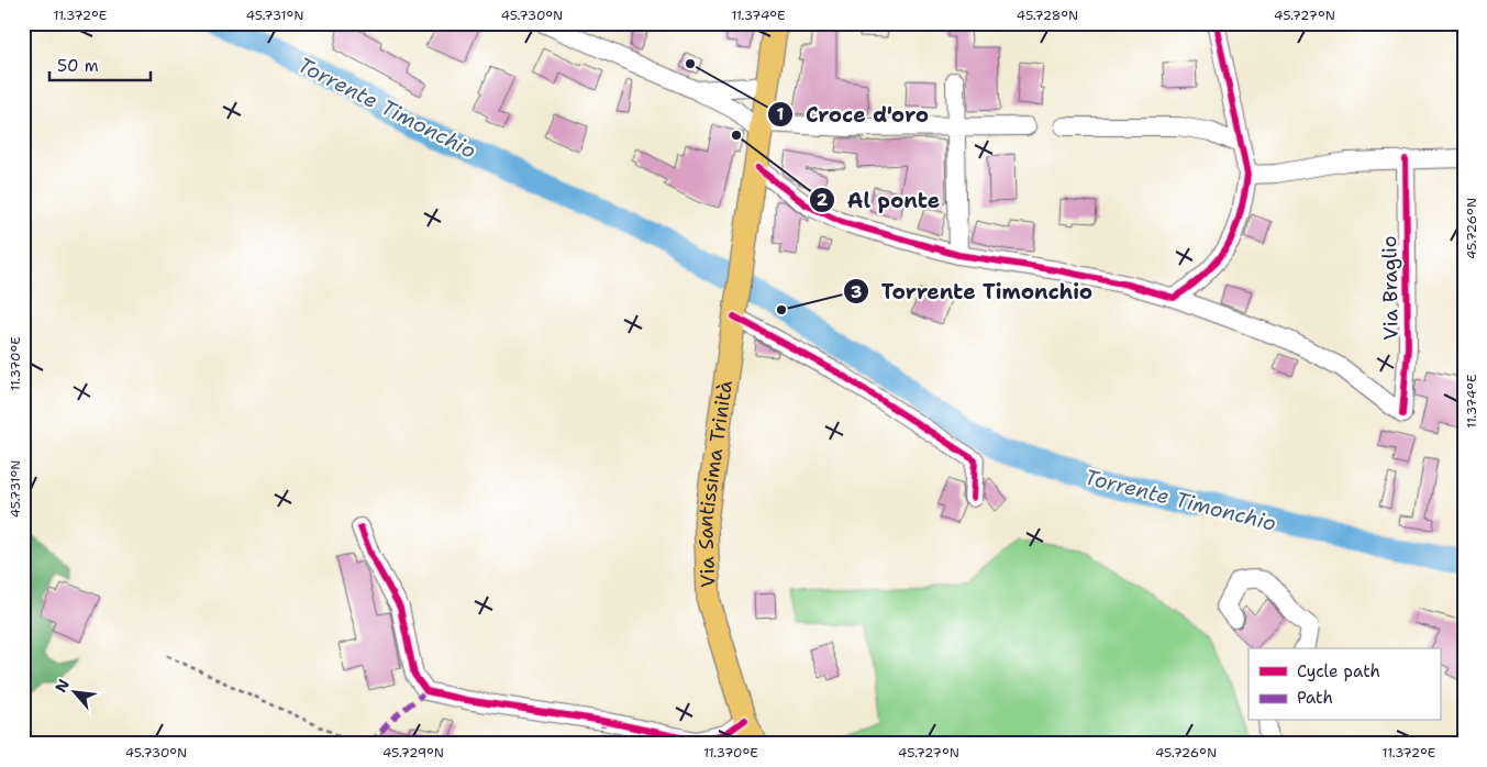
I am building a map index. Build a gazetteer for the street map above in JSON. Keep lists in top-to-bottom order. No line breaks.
{"streets":{"main road":["Via Santissima Trinità"],"street":["Via Braglio"]},"water":["Torrente Timonchio"],"places":["Croce d'oro","Al ponte","Torrente Timonchio"],"legend":["Cycle path","Path"],"scale_bar":"50 m","north":"top left","coordinates":["11.372°E","45.731°N","45.730°N","11.374°E","45.728°N","45.727°N","45.726°N","11.370°E","45.729°N"]}
